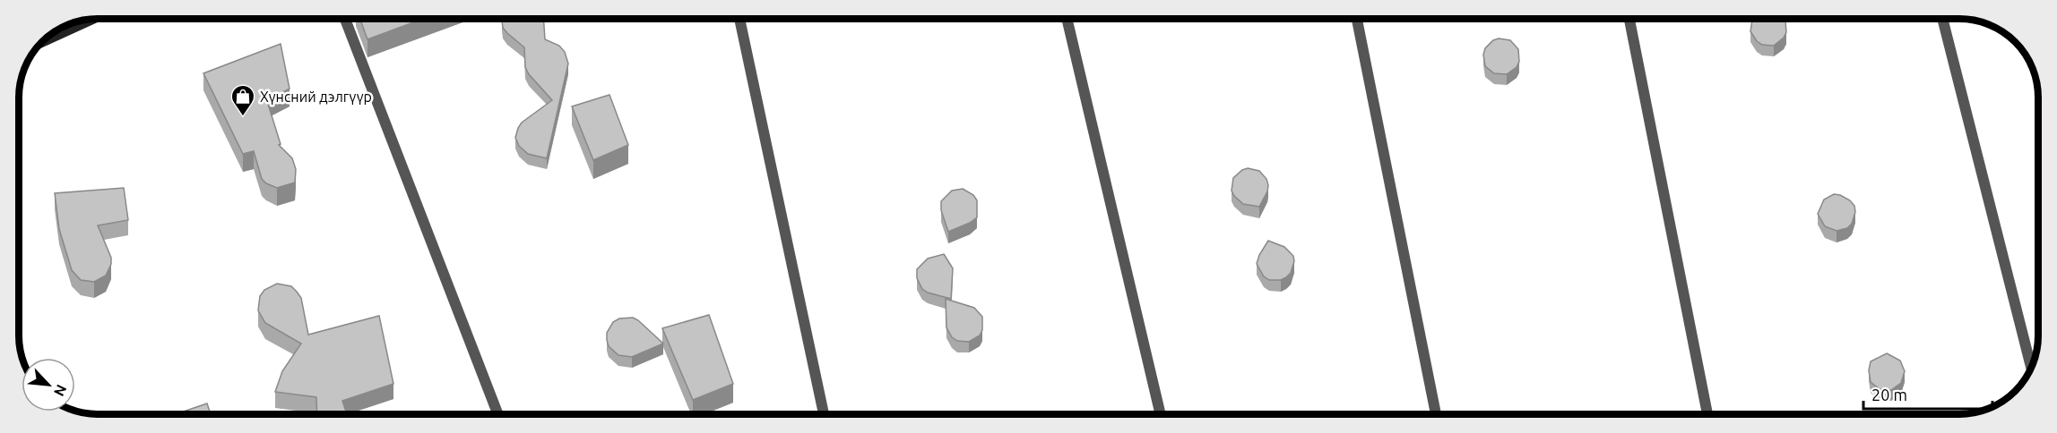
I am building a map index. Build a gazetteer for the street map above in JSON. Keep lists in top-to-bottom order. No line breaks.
{"places":{"shop":["Хүнсний дэлгүүр"]},"scale_bar":"20 m","north":"bottom right"}
